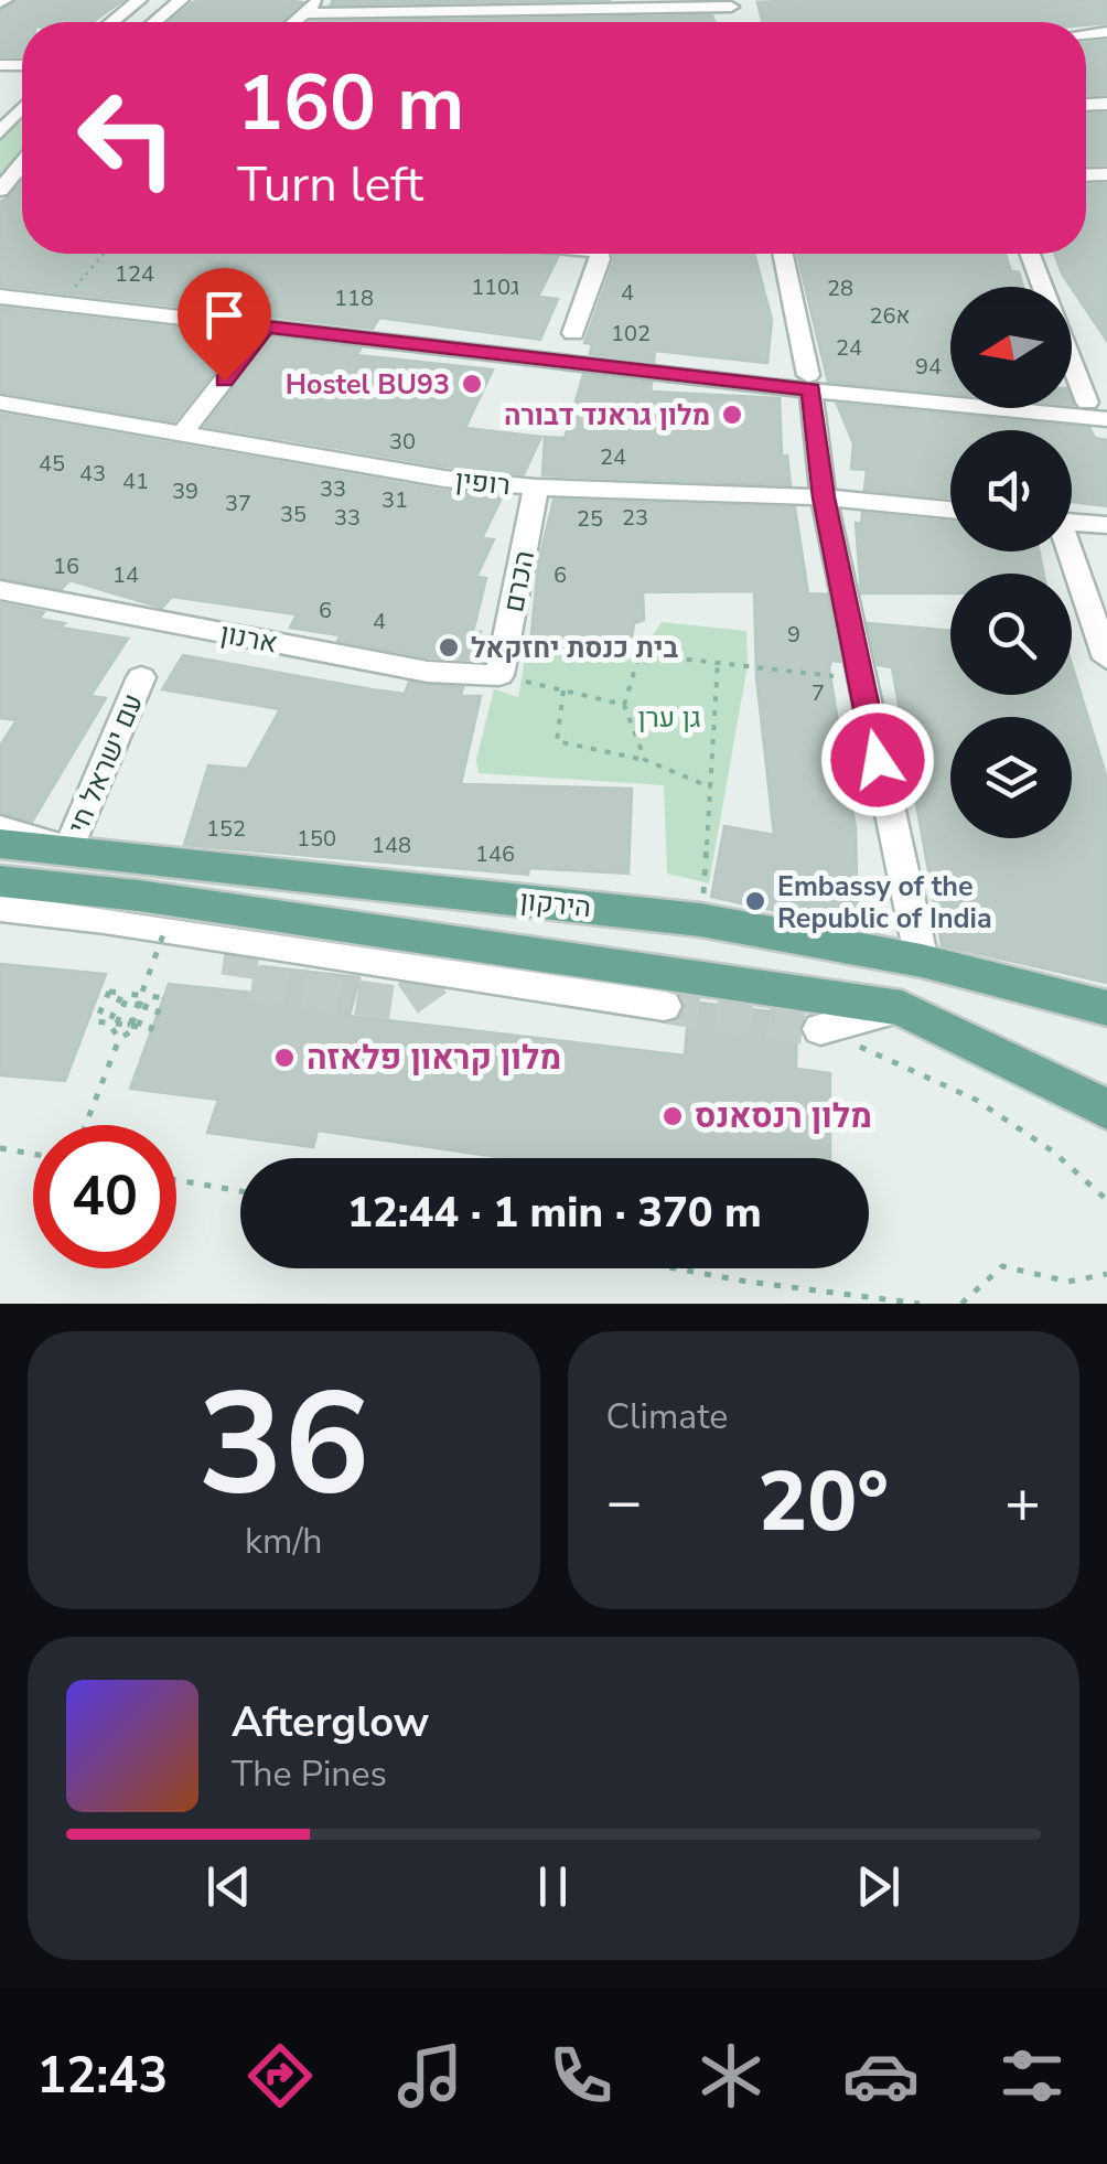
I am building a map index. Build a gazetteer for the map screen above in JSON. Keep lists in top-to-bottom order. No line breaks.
{"streets":{"main road":["הירקון"],"street":["רופין","הכרם","ארנון","עם ישראל חי"]},"crossings":[["רופין","הכרם"],["הכרם","ארנון"],["עם ישראל חי","הירקון"]],"parks":["גן ערן"],"places":["Hostel BU93","מלון גראנד דבורה","בית כנסת יחזקאל","Embassy of the Republic of India","מלון קראון פלאזה","מלון רנסאנס"],"house_numbers":["124","110ג","28","4","118","26א","102","24","94","30","24","45","43","41","33","39","31","37","35","33","23","25","16","14","6","6","4","9","7","152","150","148","146"],"north":"left","page":{"turn":["160 m","Turn left"],"limit":"40","trip":"12:44 · 1 min · 370 m","tile":[["36","km/h"],"Climate"],"heat":["−","20°","+"],"song":["Afterglow","The Pines"],"tabs":"12:43"}}
